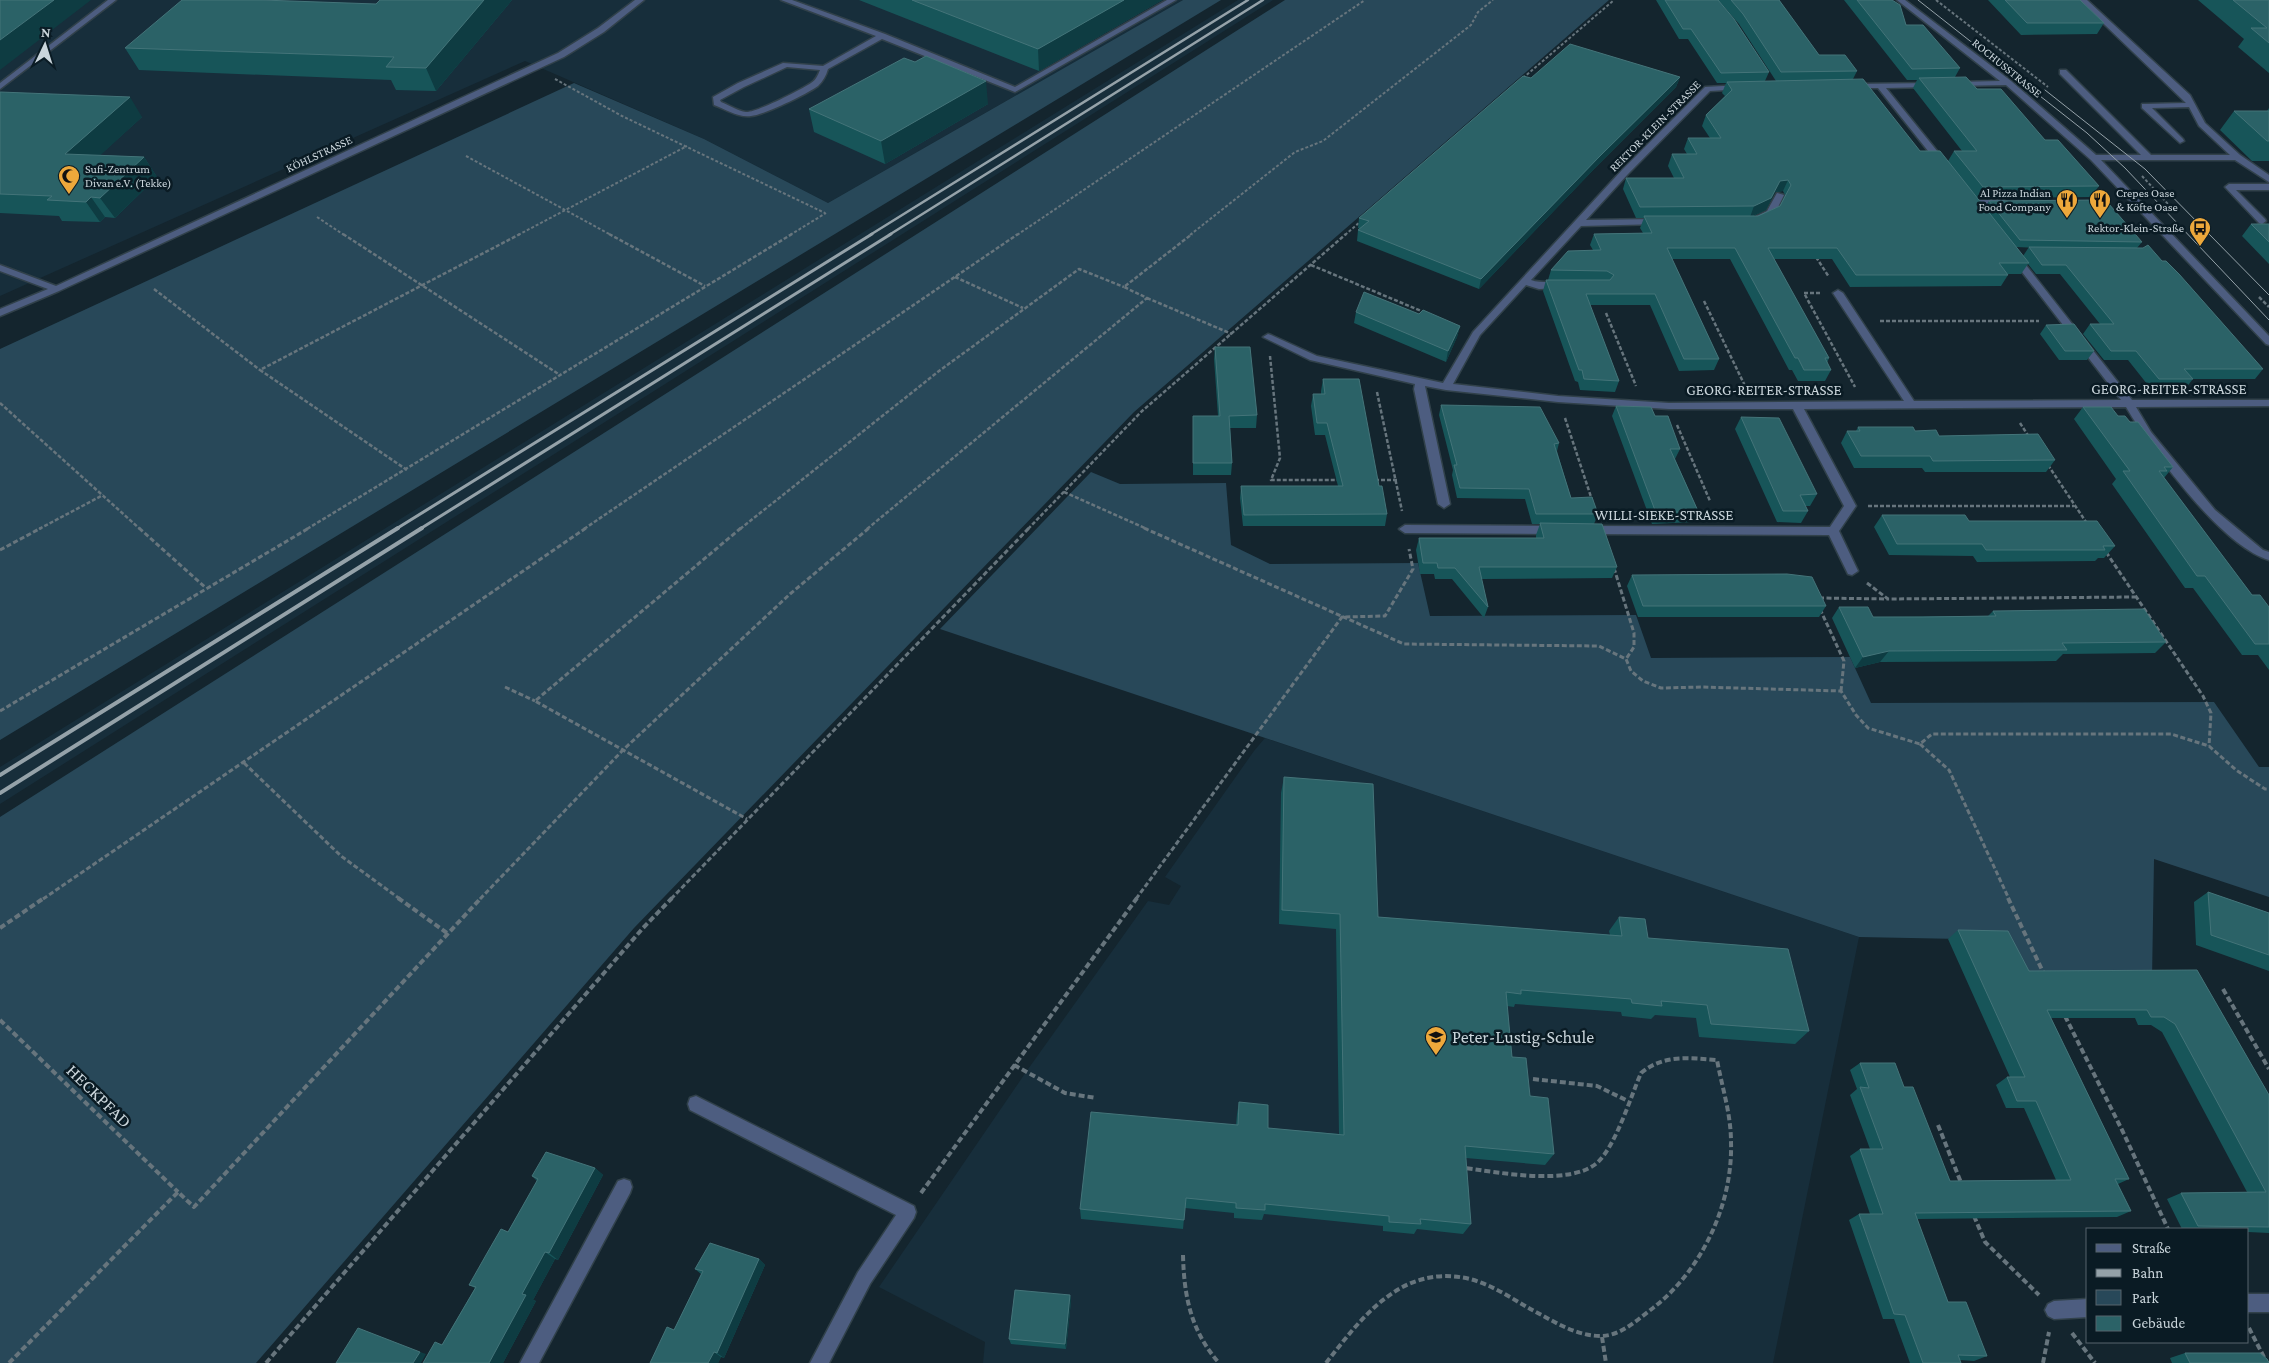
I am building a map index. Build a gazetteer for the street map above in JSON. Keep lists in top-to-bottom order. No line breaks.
{"streets":{"street":["ROCHUSSTRASSE","REKTOR-KLEIN-STRASSE","KÖHLSTRASSE","GEORG-REITER-STRASSE","WILLI-SIEKE-STRASSE"],"path":["HECKPFAD"]},"crossings":[["REKTOR-KLEIN-STRASSE","GEORG-REITER-STRASSE"]],"places":{"mosque":["Sufi-Zentrum Divan e.V. (Tekke)"],"restaurant":["Al Pizza Indian Food Company","Crepes Oase & Köfte Oase"],"bus stop":["Rektor-Klein-Straße"],"school or university":["Peter-Lustig-Schule"]},"legend":["Straße","Bahn","Park","Gebäude"],"north":"top"}
